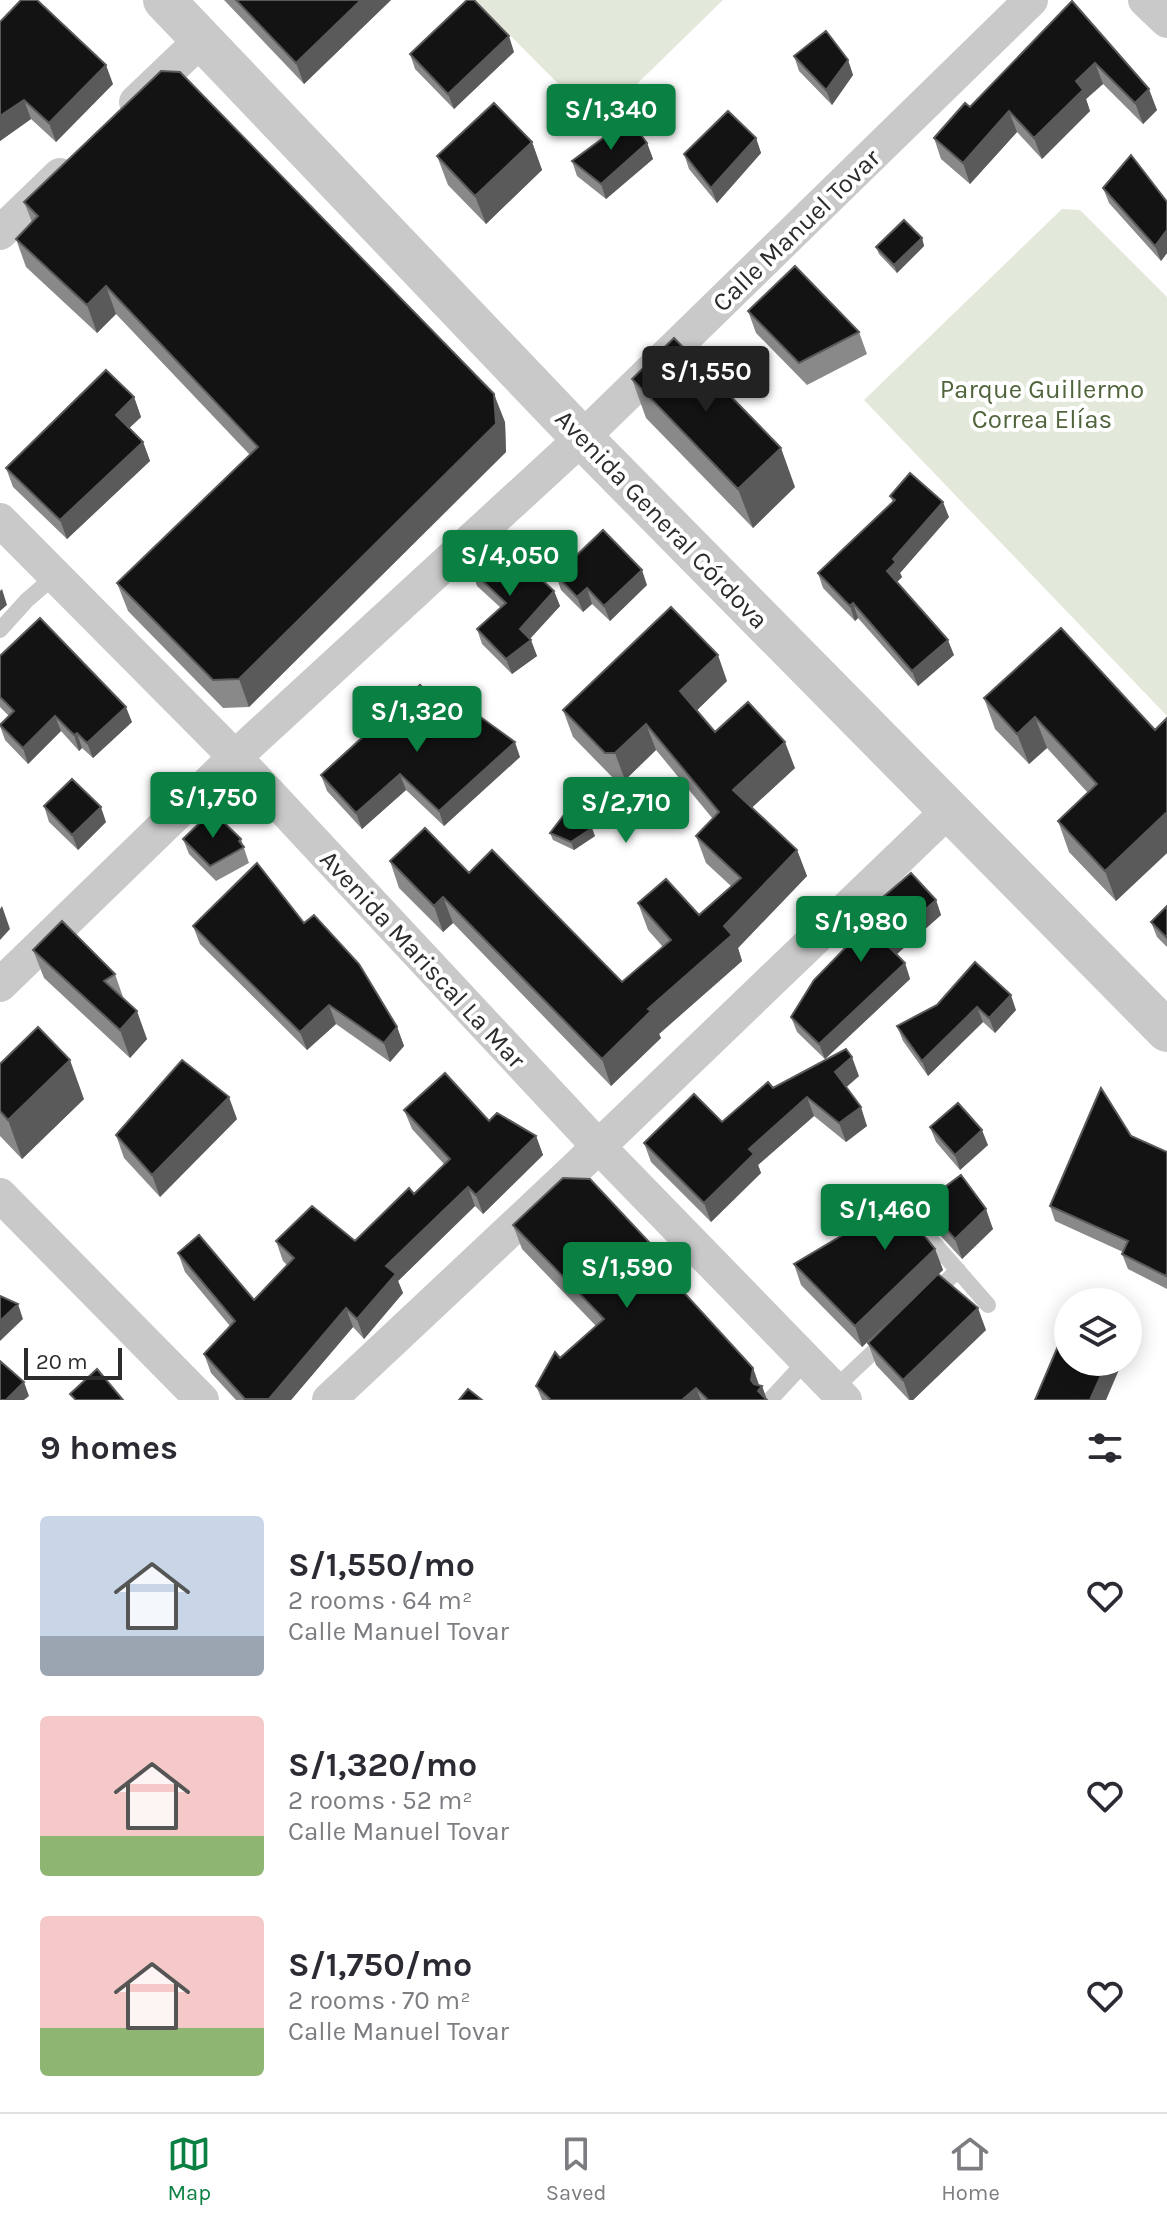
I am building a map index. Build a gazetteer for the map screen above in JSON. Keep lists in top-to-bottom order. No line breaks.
{"streets":{"street":["Calle Manuel Tovar","Avenida General Córdova","Avenida Mariscal La Mar"]},"crossings":[["Calle Manuel Tovar","Avenida General Córdova"],["Calle Manuel Tovar","Avenida Mariscal La Mar"]],"parks":["Parque Guillermo Correa Elías"],"scale_bar":"20 m","page":{"price":["S/1,340","S/1,550","S/4,050","S/1,320","S/1,750","S/2,710","S/1,980","S/1,460","S/1,590"],"scale":"20 m","heading":"9 homes","list":[{"name":"S/1,550/mo","note":"2 rooms · 64 m² · Calle Manuel Tovar"},{"name":"S/1,320/mo","note":"2 rooms · 52 m² · Calle Manuel Tovar"},{"name":"S/1,750/mo","note":"2 rooms · 70 m² · Calle Manuel Tovar"}],"tabs":["Map","Saved","Home"]}}
